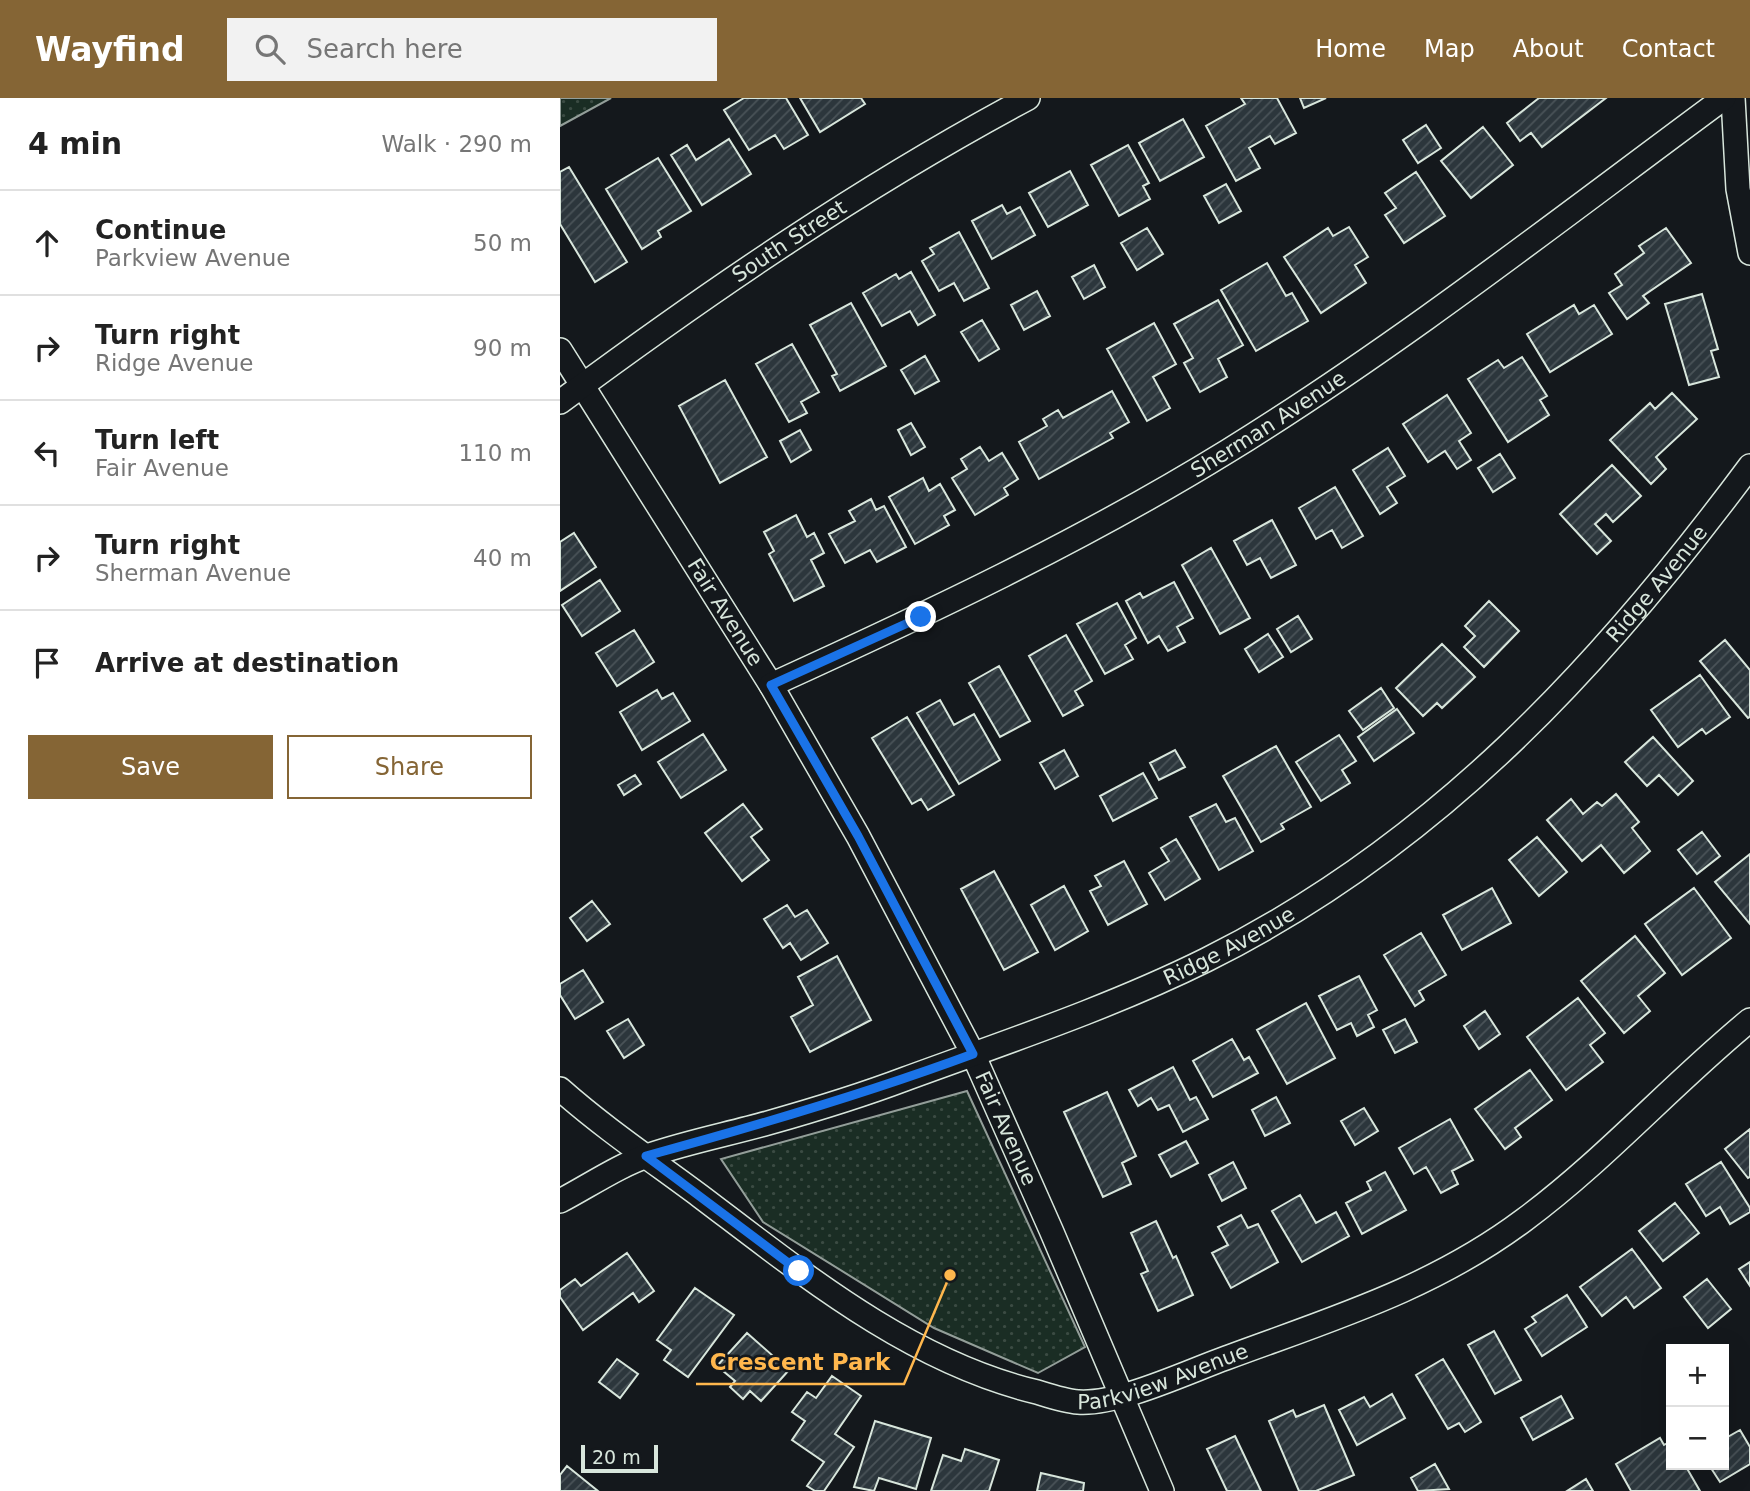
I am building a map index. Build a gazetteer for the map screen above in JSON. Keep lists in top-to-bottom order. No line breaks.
{"streets":{"street":["South Street","Sherman Avenue","Ridge Avenue","Fair Avenue","Parkview Avenue"]},"crossings":[["South Street","Fair Avenue"],["Sherman Avenue","Fair Avenue"],["Ridge Avenue","Fair Avenue"],["Ridge Avenue","Parkview Avenue"],["Fair Avenue","Parkview Avenue"]],"places":["Crescent Park"],"scale_bar":"20 m","page":{"header":"Wayfind","search":"Search here","nav":["Home","Map","About","Contact"],"heading":["4 min","Walk · 290 m"],"list":[["Continue","Parkview Avenue","50 m"],["Turn right","Ridge Avenue","90 m"],["Turn left","Fair Avenue","110 m"],["Turn right","Sherman Avenue","40 m"],"Arrive at destination"],"buttons":["Save","Share"],"map_buttons":["+","−"],"scale":"20 m"}}
